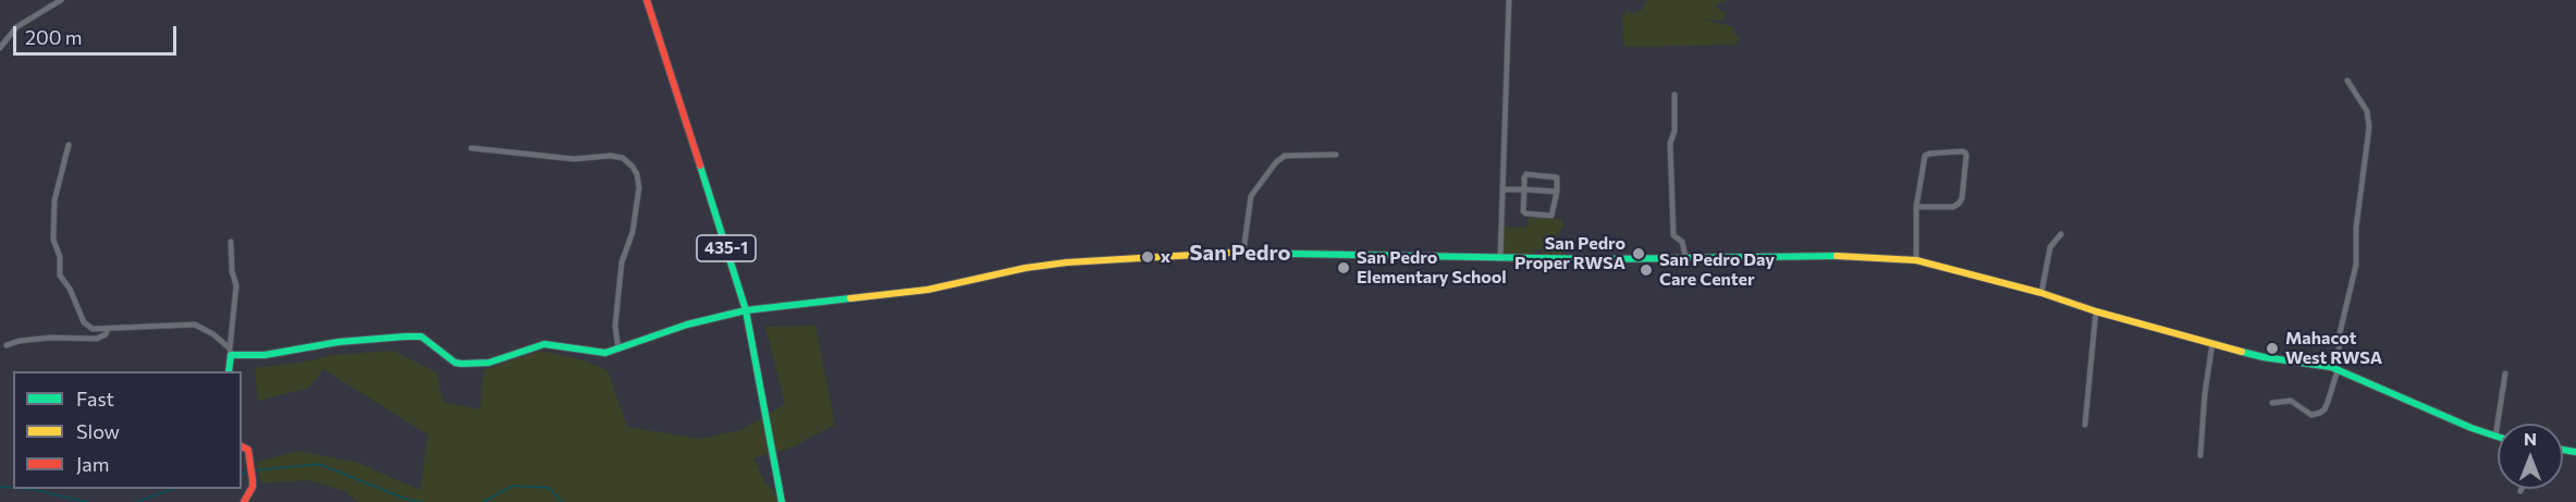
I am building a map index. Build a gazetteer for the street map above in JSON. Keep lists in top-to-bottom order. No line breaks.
{"streets":{"street":["435-1"]},"districts":["San Pedro"],"places":["San Pedro Proper RWSA","x","San Pedro Elementary School","San Pedro Day Care Center","Mahacot West RWSA"],"legend":["Fast","Slow","Jam"],"scale_bar":"200 m","north":"top"}
